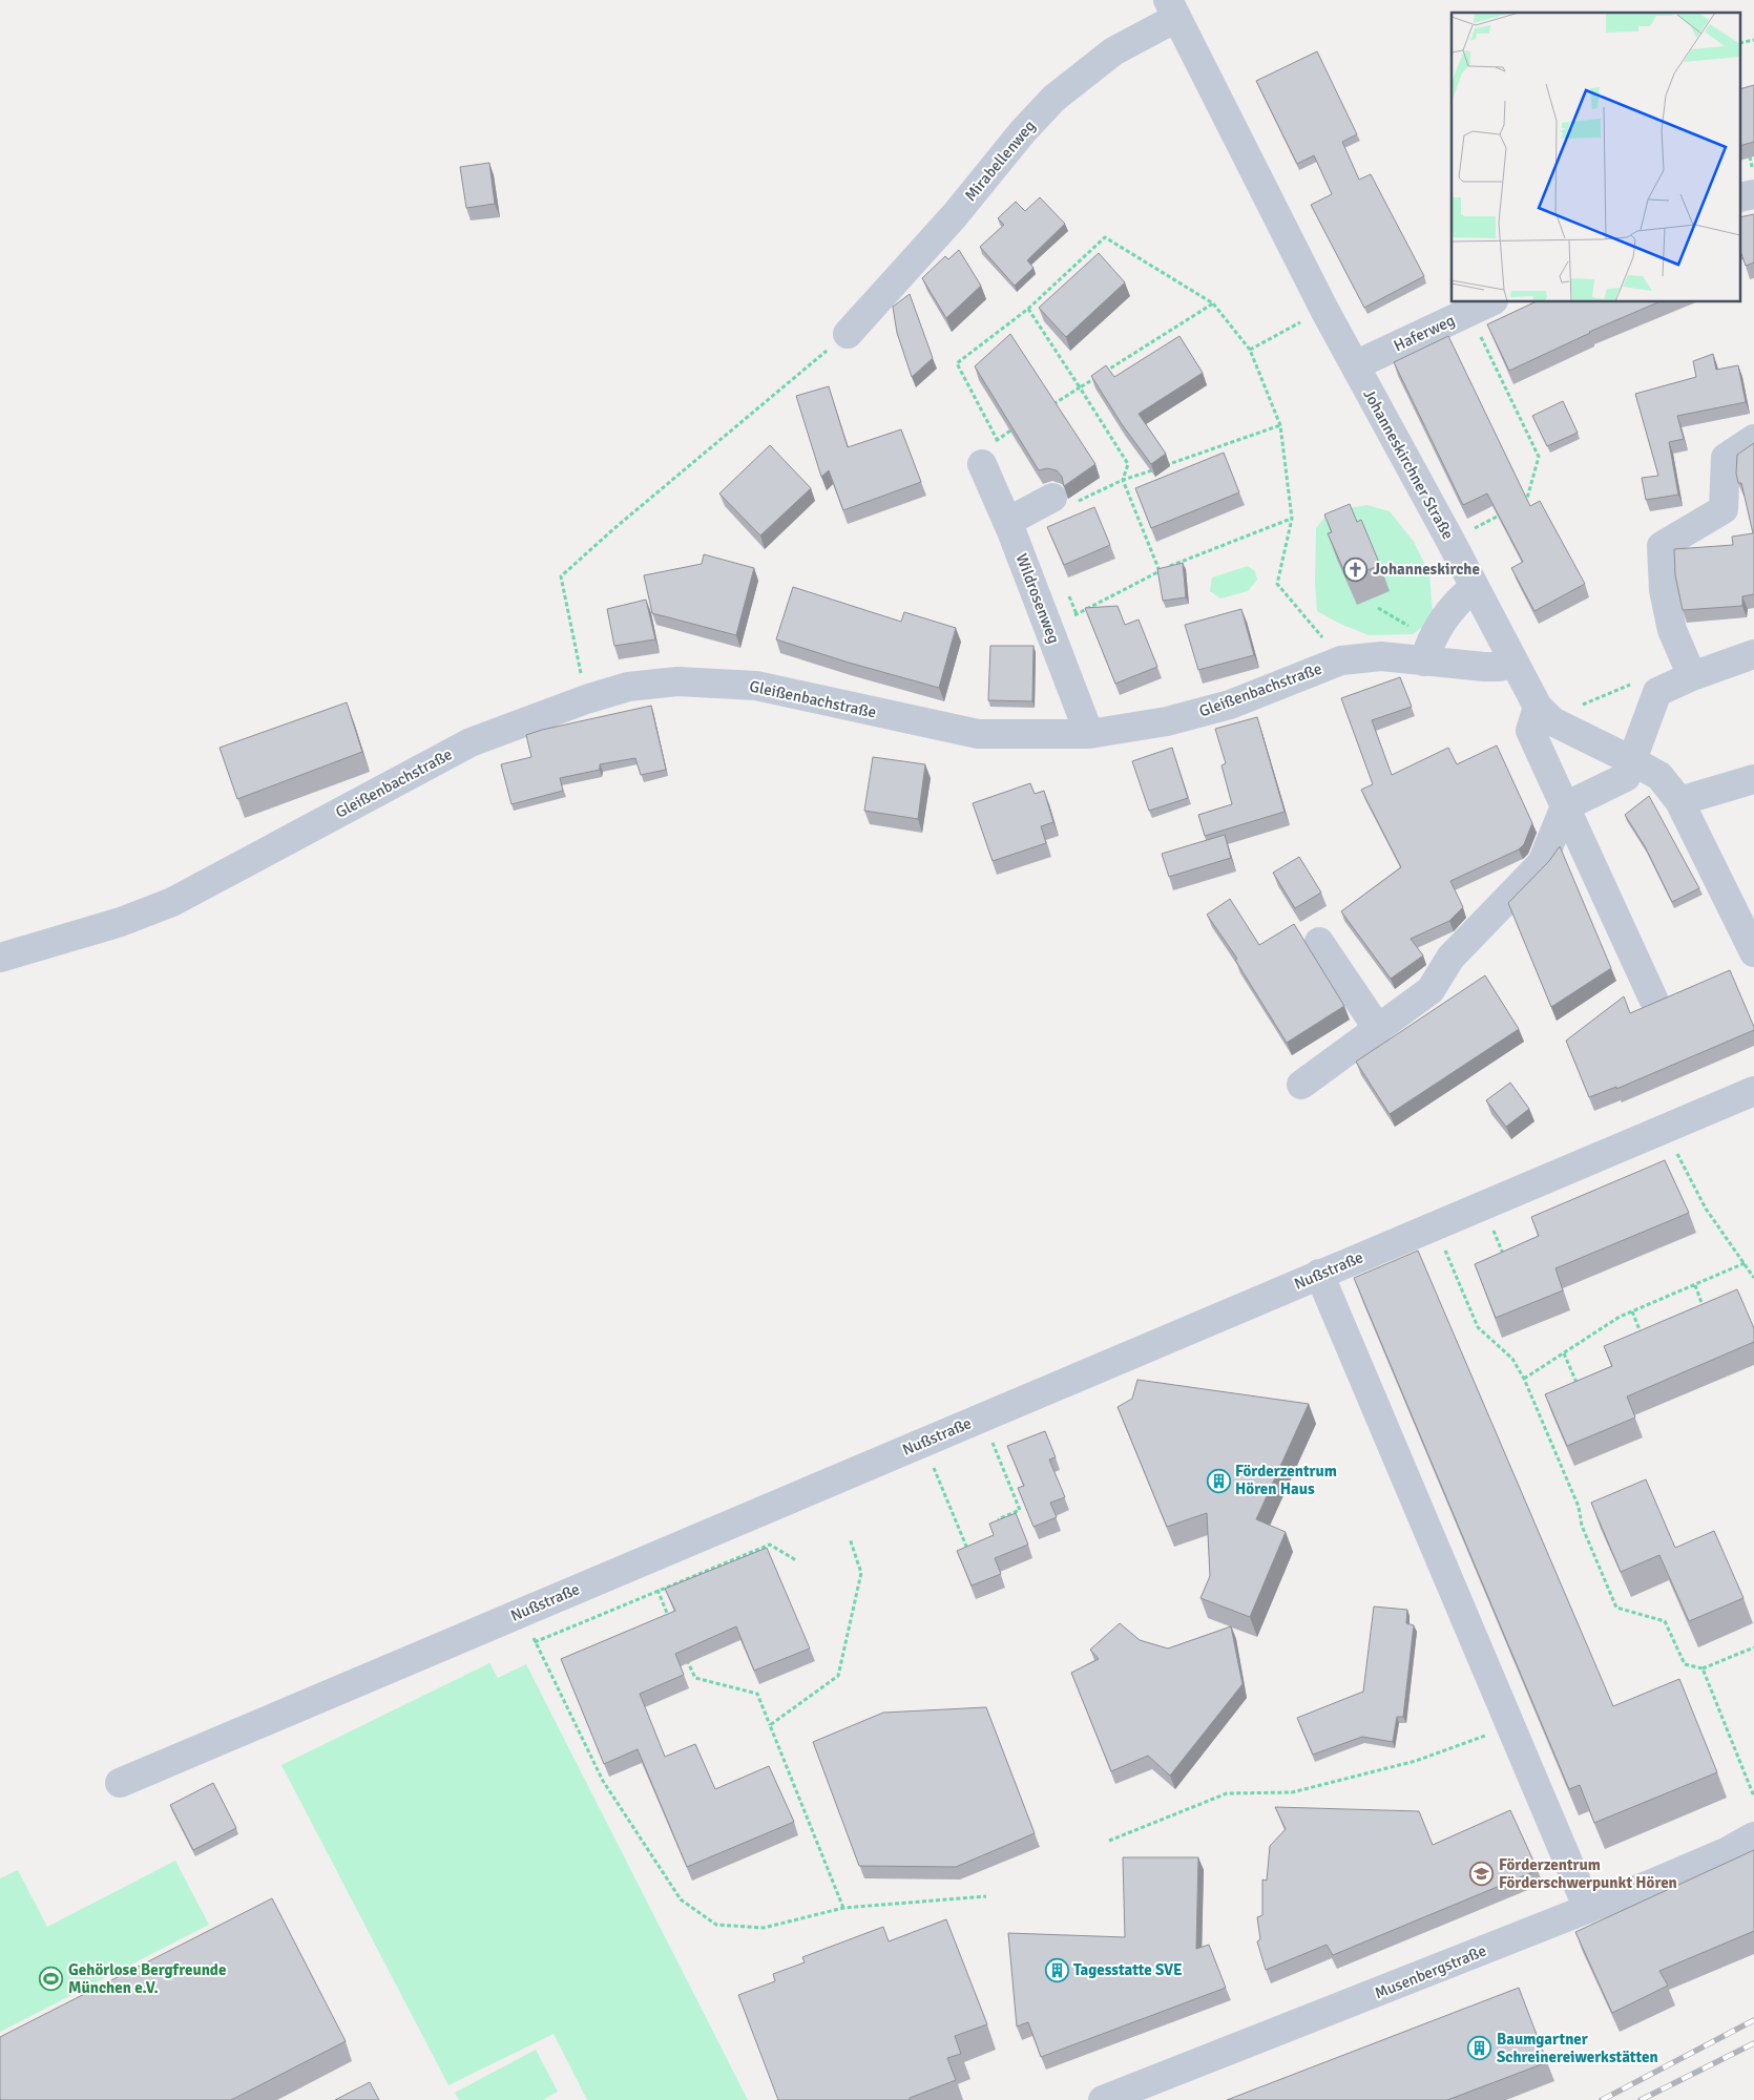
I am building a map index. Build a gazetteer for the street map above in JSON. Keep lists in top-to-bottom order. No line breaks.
{"streets":{"street":["Mirabellenweg","Haferweg","Johanneskirchner Straße","Wildrosenweg","Gleißenbachstraße","Nußstraße","Musenbergstraße"]},"crossings":[["Mirabellenweg","Johanneskirchner Straße"],["Haferweg","Johanneskirchner Straße"],["Johanneskirchner Straße","Gleißenbachstraße"],["Wildrosenweg","Gleißenbachstraße"]],"places":{"church":["Johanneskirche"],"building":["Förderzentrum Hören Haus","Tagesstatte SVE","Baumgartner Schreinereiwerkstätten"],"school or university":["Förderzentrum Förderschwerpunkt Hören"],"sports":["Gehörlose Bergfreunde München e.V."]}}
